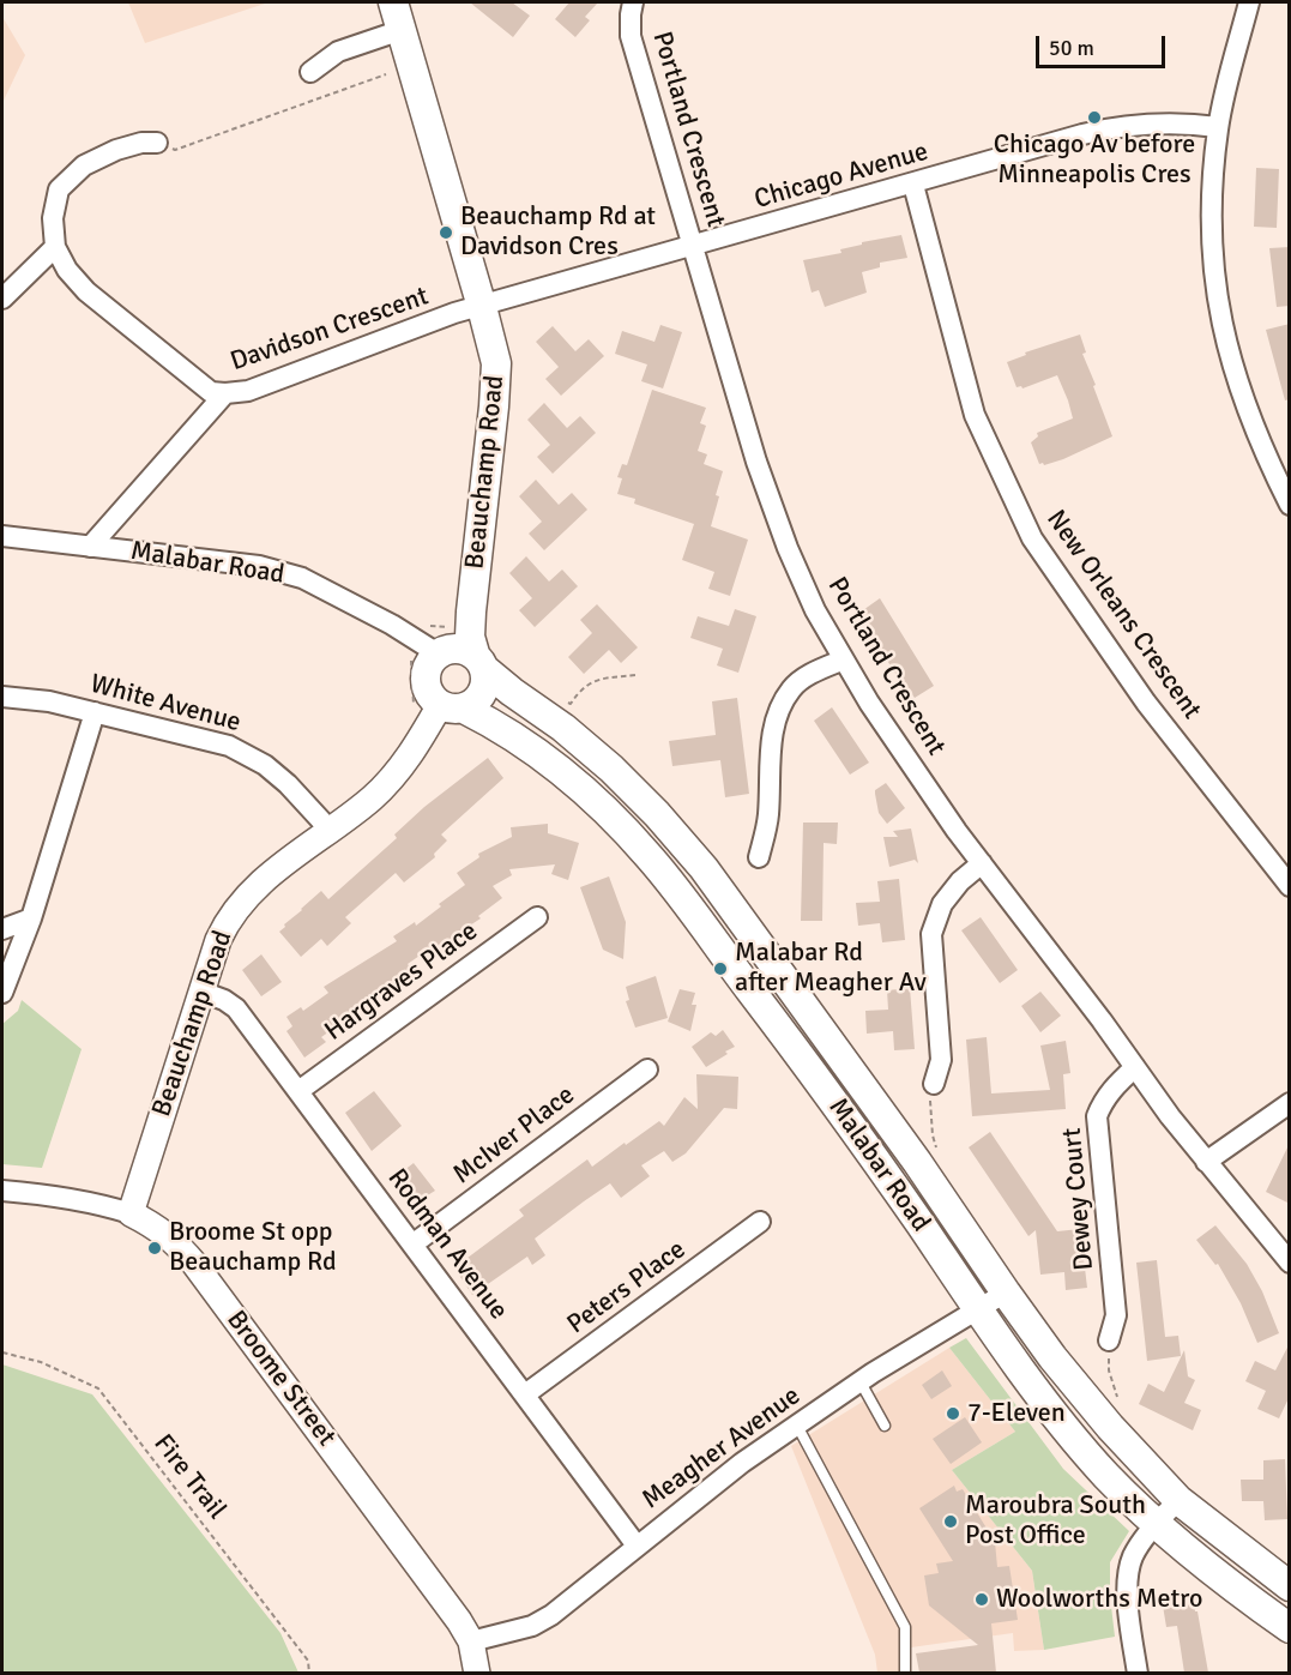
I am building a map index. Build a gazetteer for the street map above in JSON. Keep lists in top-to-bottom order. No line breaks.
{"streets":{"main road":["Beauchamp Road","Malabar Road"],"street":["Portland Crescent","Chicago Avenue","Davidson Crescent","New Orleans Crescent","White Avenue","Hargraves Place","McIver Place","Dewey Court","Rodman Avenue","Peters Place","Broome Street","Meagher Avenue"],"path":["Fire Trail"]},"crossings":[["Portland Crescent","Chicago Avenue"],["Portland Crescent","Dewey Court"],["Chicago Avenue","Davidson Crescent"],["Chicago Avenue","Beauchamp Road"],["Chicago Avenue","New Orleans Crescent"],["Davidson Crescent","Beauchamp Road"],["Davidson Crescent","Malabar Road"],["Beauchamp Road","Malabar Road"],["Beauchamp Road","White Avenue"],["Beauchamp Road","Rodman Avenue"],["Beauchamp Road","Broome Street"],["Malabar Road","Meagher Avenue"],["Hargraves Place","Rodman Avenue"],["McIver Place","Rodman Avenue"],["Rodman Avenue","Peters Place"],["Rodman Avenue","Meagher Avenue"],["Broome Street","Meagher Avenue"]],"places":["Chicago Av before Minneapolis Cres","Beauchamp Rd at Davidson Cres","Malabar Rd after Meagher Av","Broome St opp Beauchamp Rd","7-Eleven","Maroubra South Post Office","Woolworths Metro"],"scale_bar":"50 m"}
